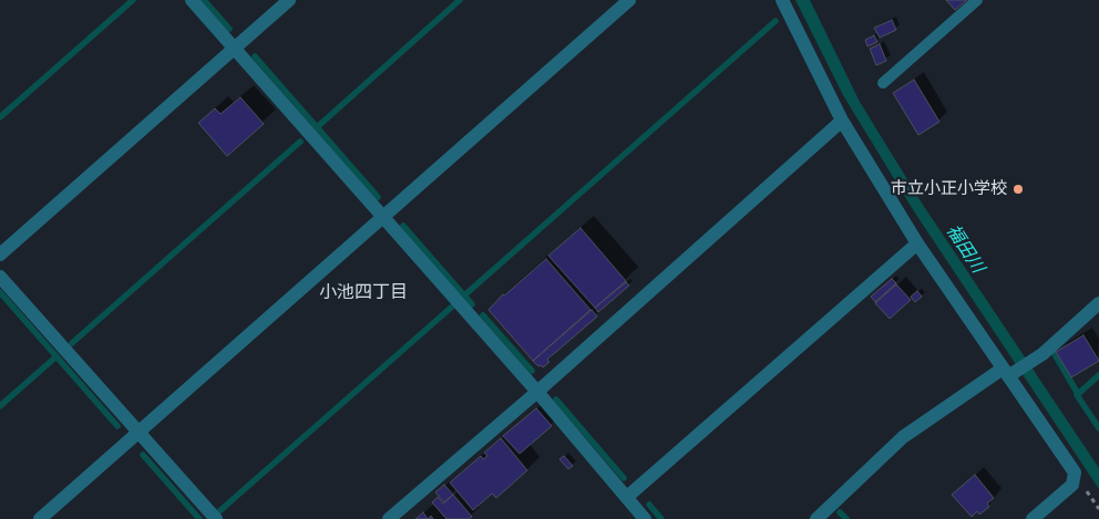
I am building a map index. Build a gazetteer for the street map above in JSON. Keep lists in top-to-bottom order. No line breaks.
{"districts":["小池四丁目"],"water":["福田川"],"places":["市立小正小学校"]}
